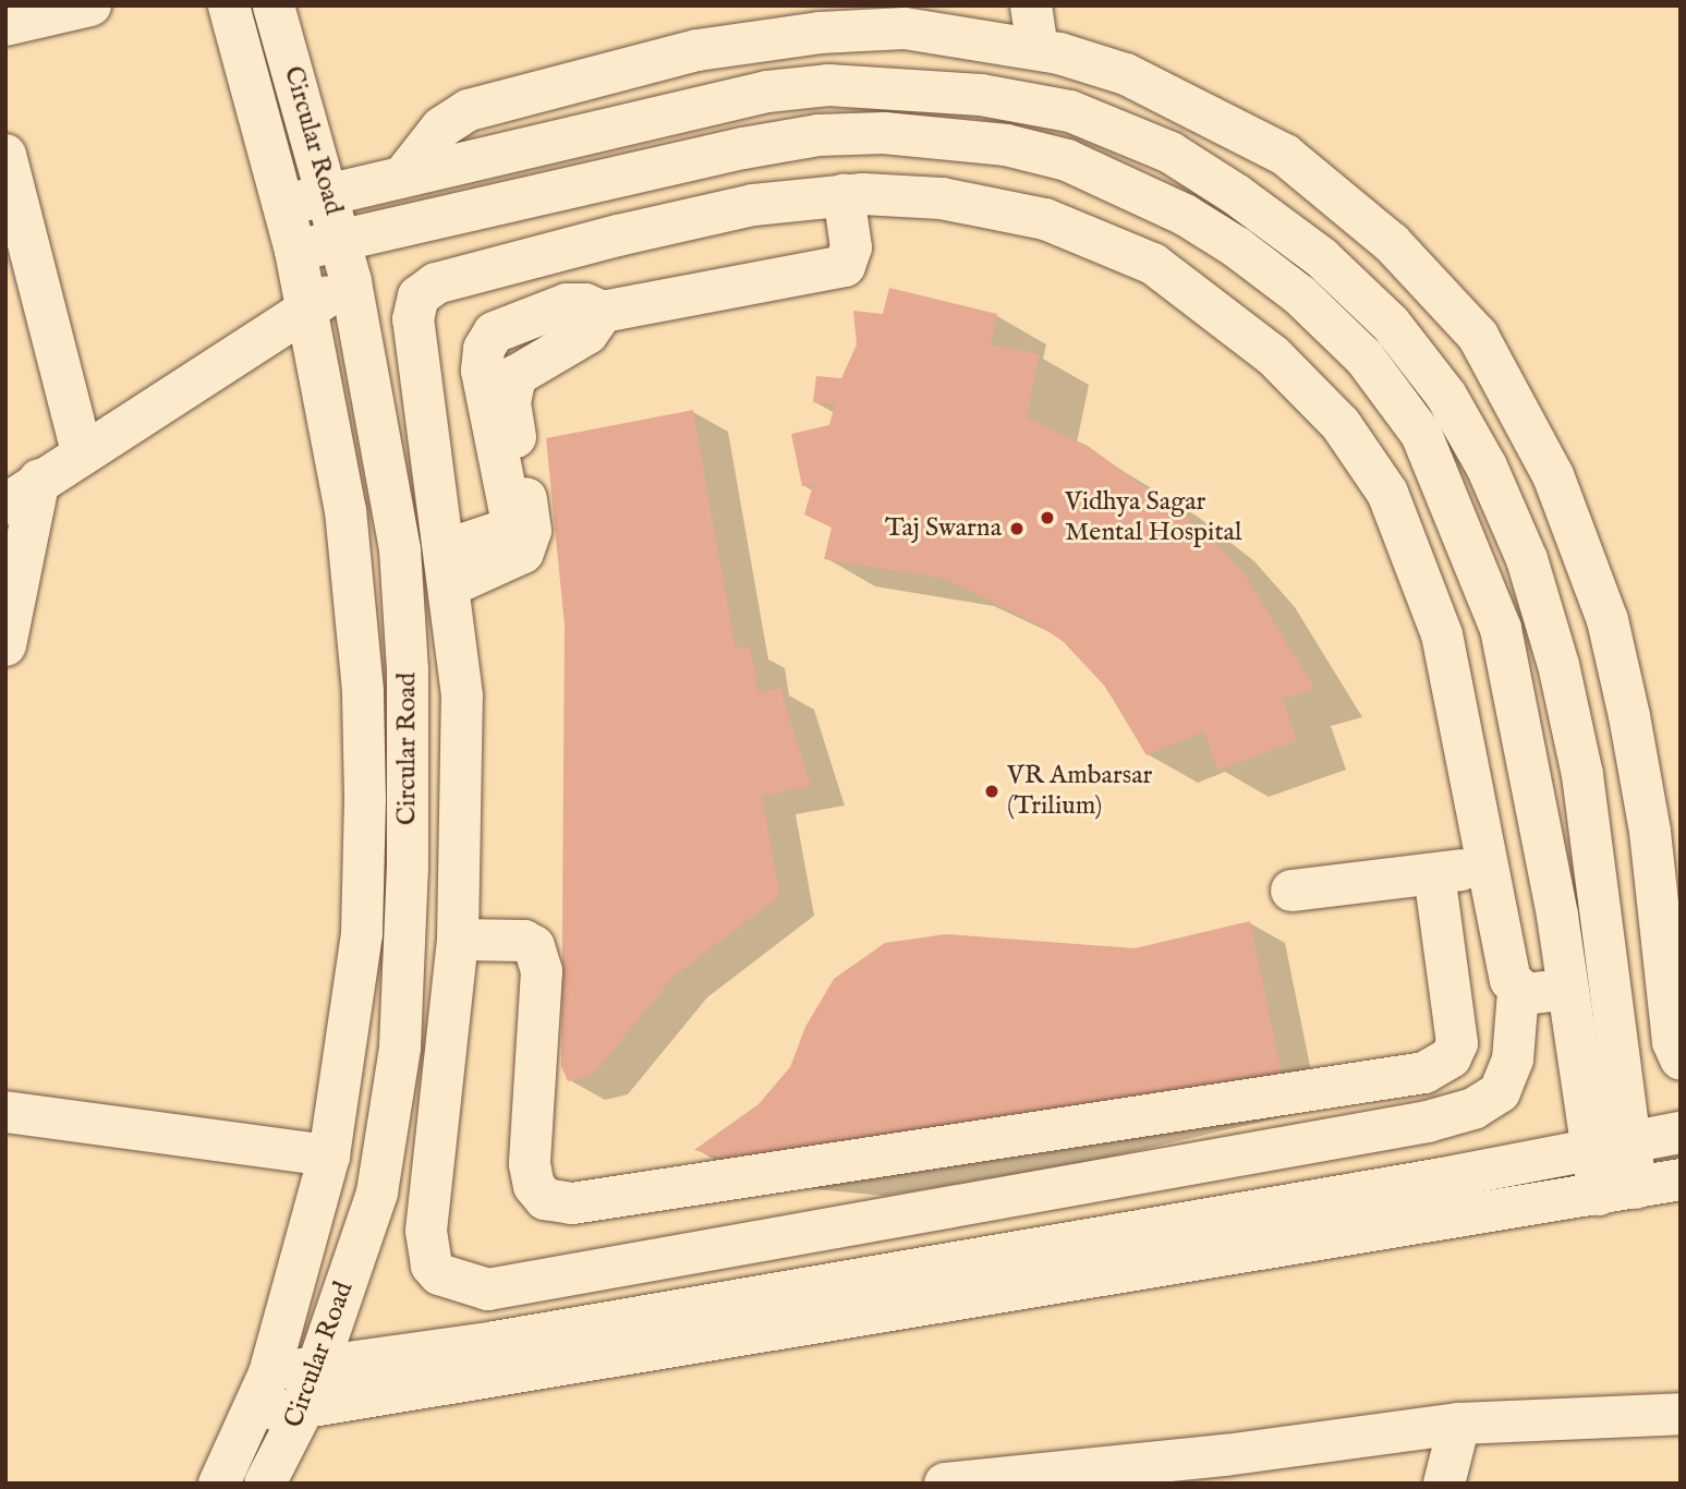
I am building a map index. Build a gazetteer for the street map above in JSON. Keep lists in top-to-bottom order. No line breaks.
{"streets":{"street":["Circular Road"]},"places":["Vidhya Sagar Mental Hospital","Taj Swarna","VR Ambarsar (Trilium)"]}
